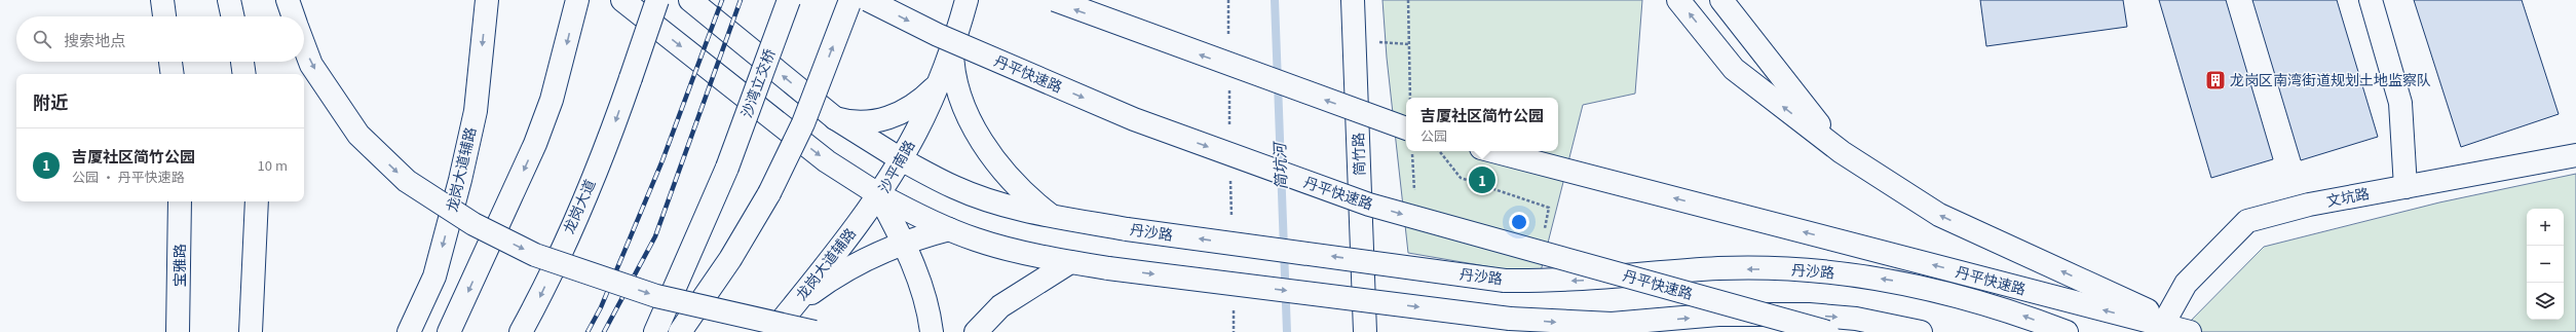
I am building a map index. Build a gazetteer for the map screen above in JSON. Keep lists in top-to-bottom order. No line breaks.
{"streets":{"main road":["丹平快速路","沙湾立交桥","简竹路","沙平南路","龙岗大道辅路","文坑路","龙岗大道","丹沙路","宝雅路"]},"crossings":[["沙平南路","龙岗大道辅路"],["沙平南路","丹沙路"]],"water":["简坑河"],"places":{"building":["龙岗区南湾街道规划土地监察队"]},"page":{"search":"搜索地点","heading":"附近","popup":["吉厦社区简竹公园","公园"],"list":[{"mark":"1","name":"吉厦社区简竹公园","note":"公园 · 丹平快速路","value":"10 m"}],"pins":"1","map_buttons":["+","−"]}}
